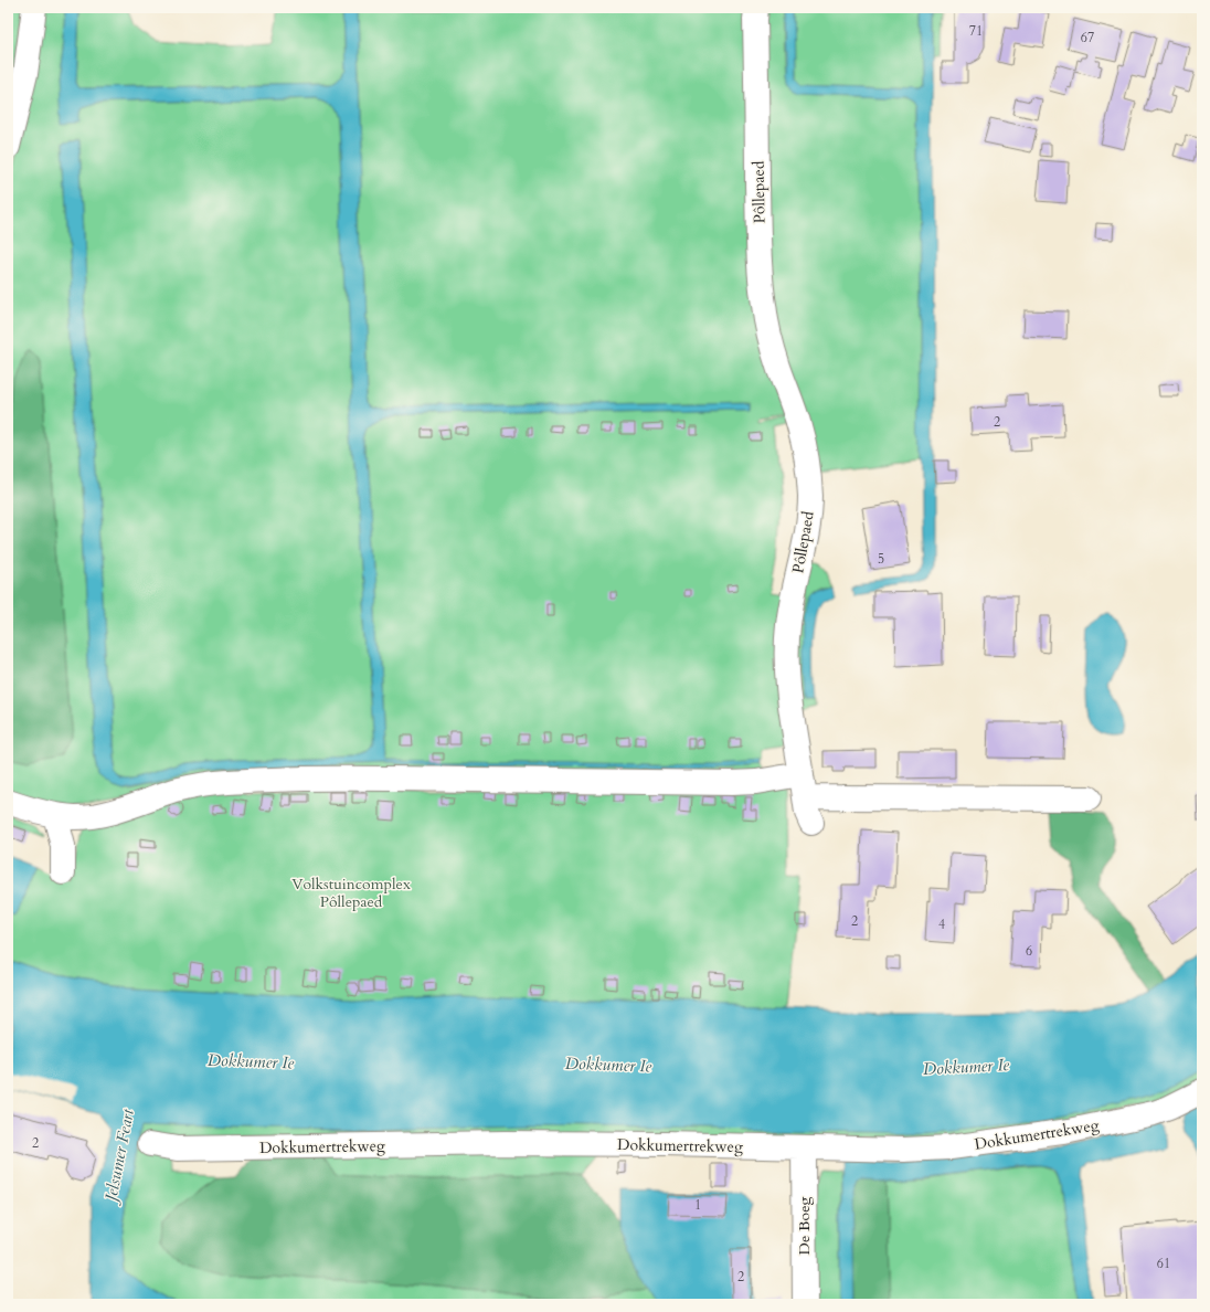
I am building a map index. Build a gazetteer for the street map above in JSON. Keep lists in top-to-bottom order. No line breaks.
{"streets":{"street":["Pôllepaed","Dokkumertrekweg","De Boeg"]},"crossings":[["Dokkumertrekweg","De Boeg"]],"water":["Dokkumer Ie","Jelsumer Feart"],"parks":["Volkstuincomplex Pôllepaed"],"house_numbers":["71","67","2","5","2","4","6","2","1","61","2"]}
